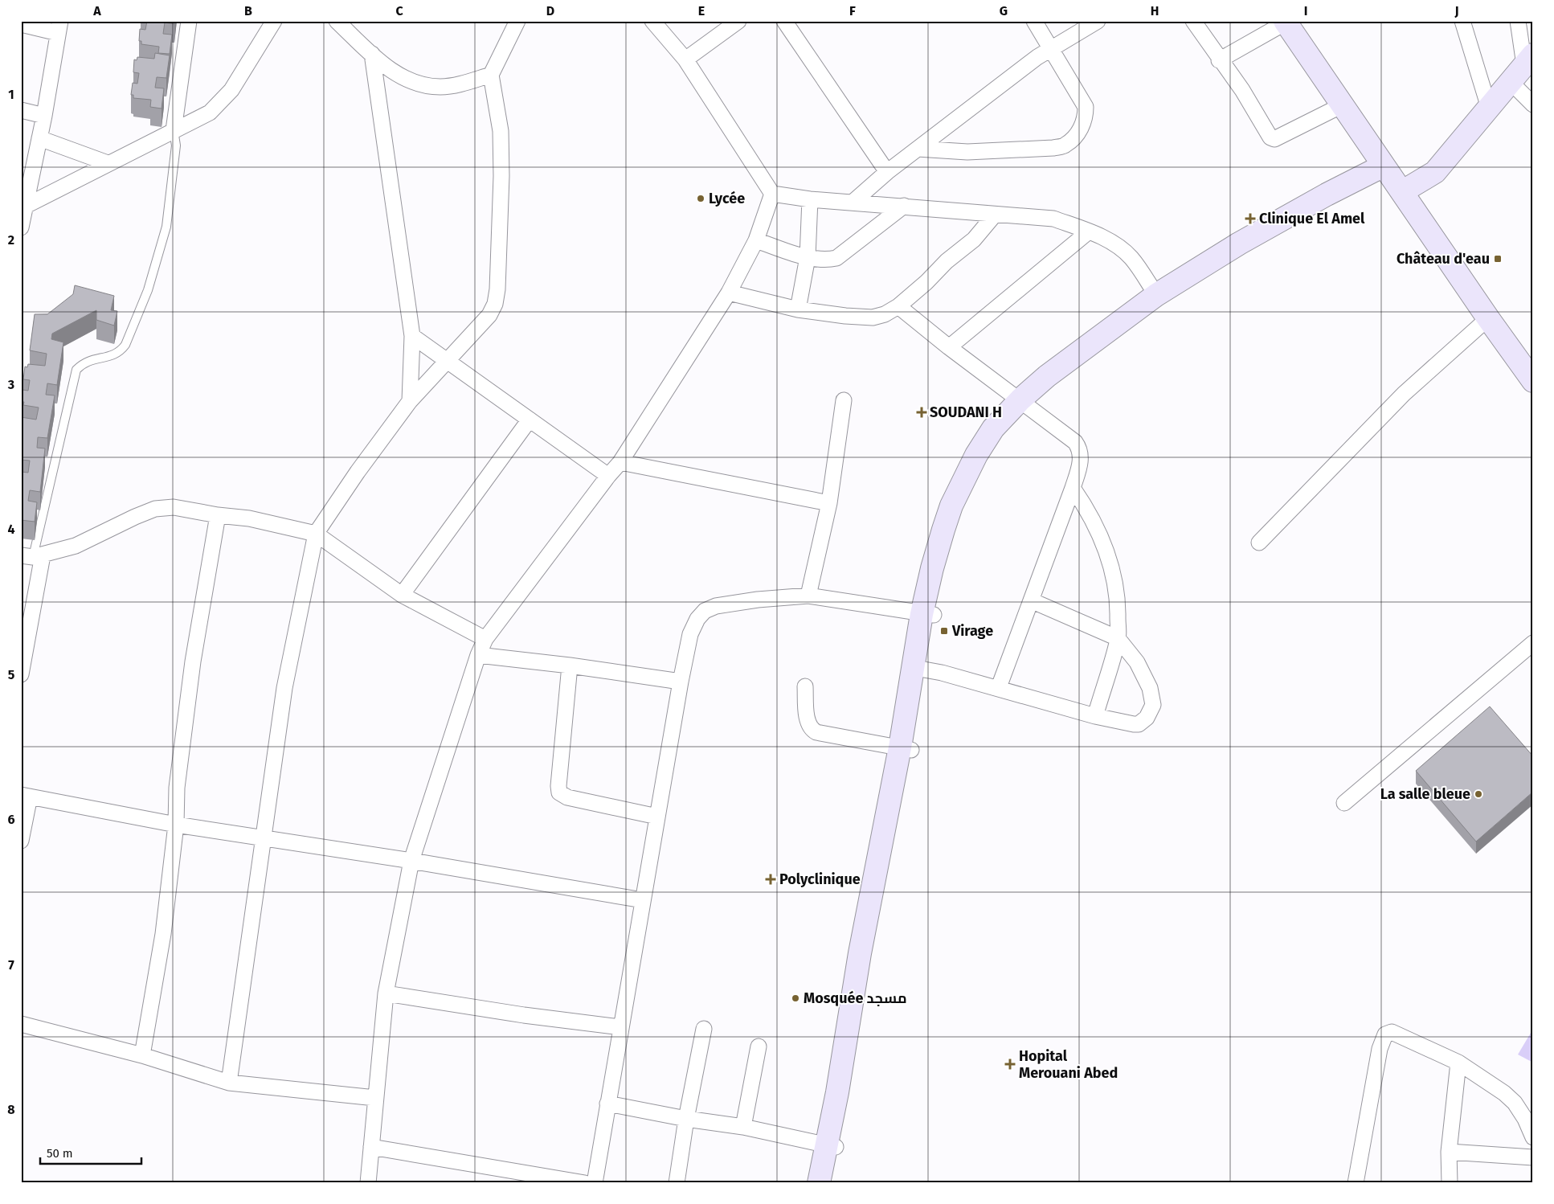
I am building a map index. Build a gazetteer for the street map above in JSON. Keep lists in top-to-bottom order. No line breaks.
{"places":{"other":["Lycée","La salle bleue","Mosquée مسجد"],"health":["Clinique El Amel","SOUDANI H","Polyclinique","Hopital Merouani Abed"],"transit":["Château d'eau","Virage"]},"scale_bar":"50 m","grid":{"columns":["A","B","C","D","E","F","G","H","I","J"],"rows":["1","2","3","4","5","6","7","8"]}}
